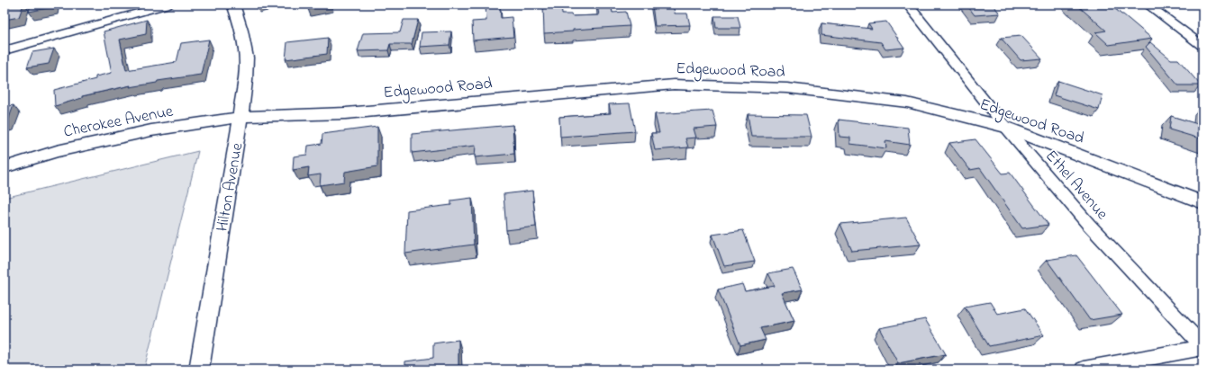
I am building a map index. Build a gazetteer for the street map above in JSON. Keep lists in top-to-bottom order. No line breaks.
{"streets":{"street":["Edgewood Road","Cherokee Avenue","Ethel Avenue","Hilton Avenue"]},"crossings":[["Edgewood Road","Cherokee Avenue"],["Edgewood Road","Ethel Avenue"],["Edgewood Road","Hilton Avenue"],["Cherokee Avenue","Hilton Avenue"]]}
